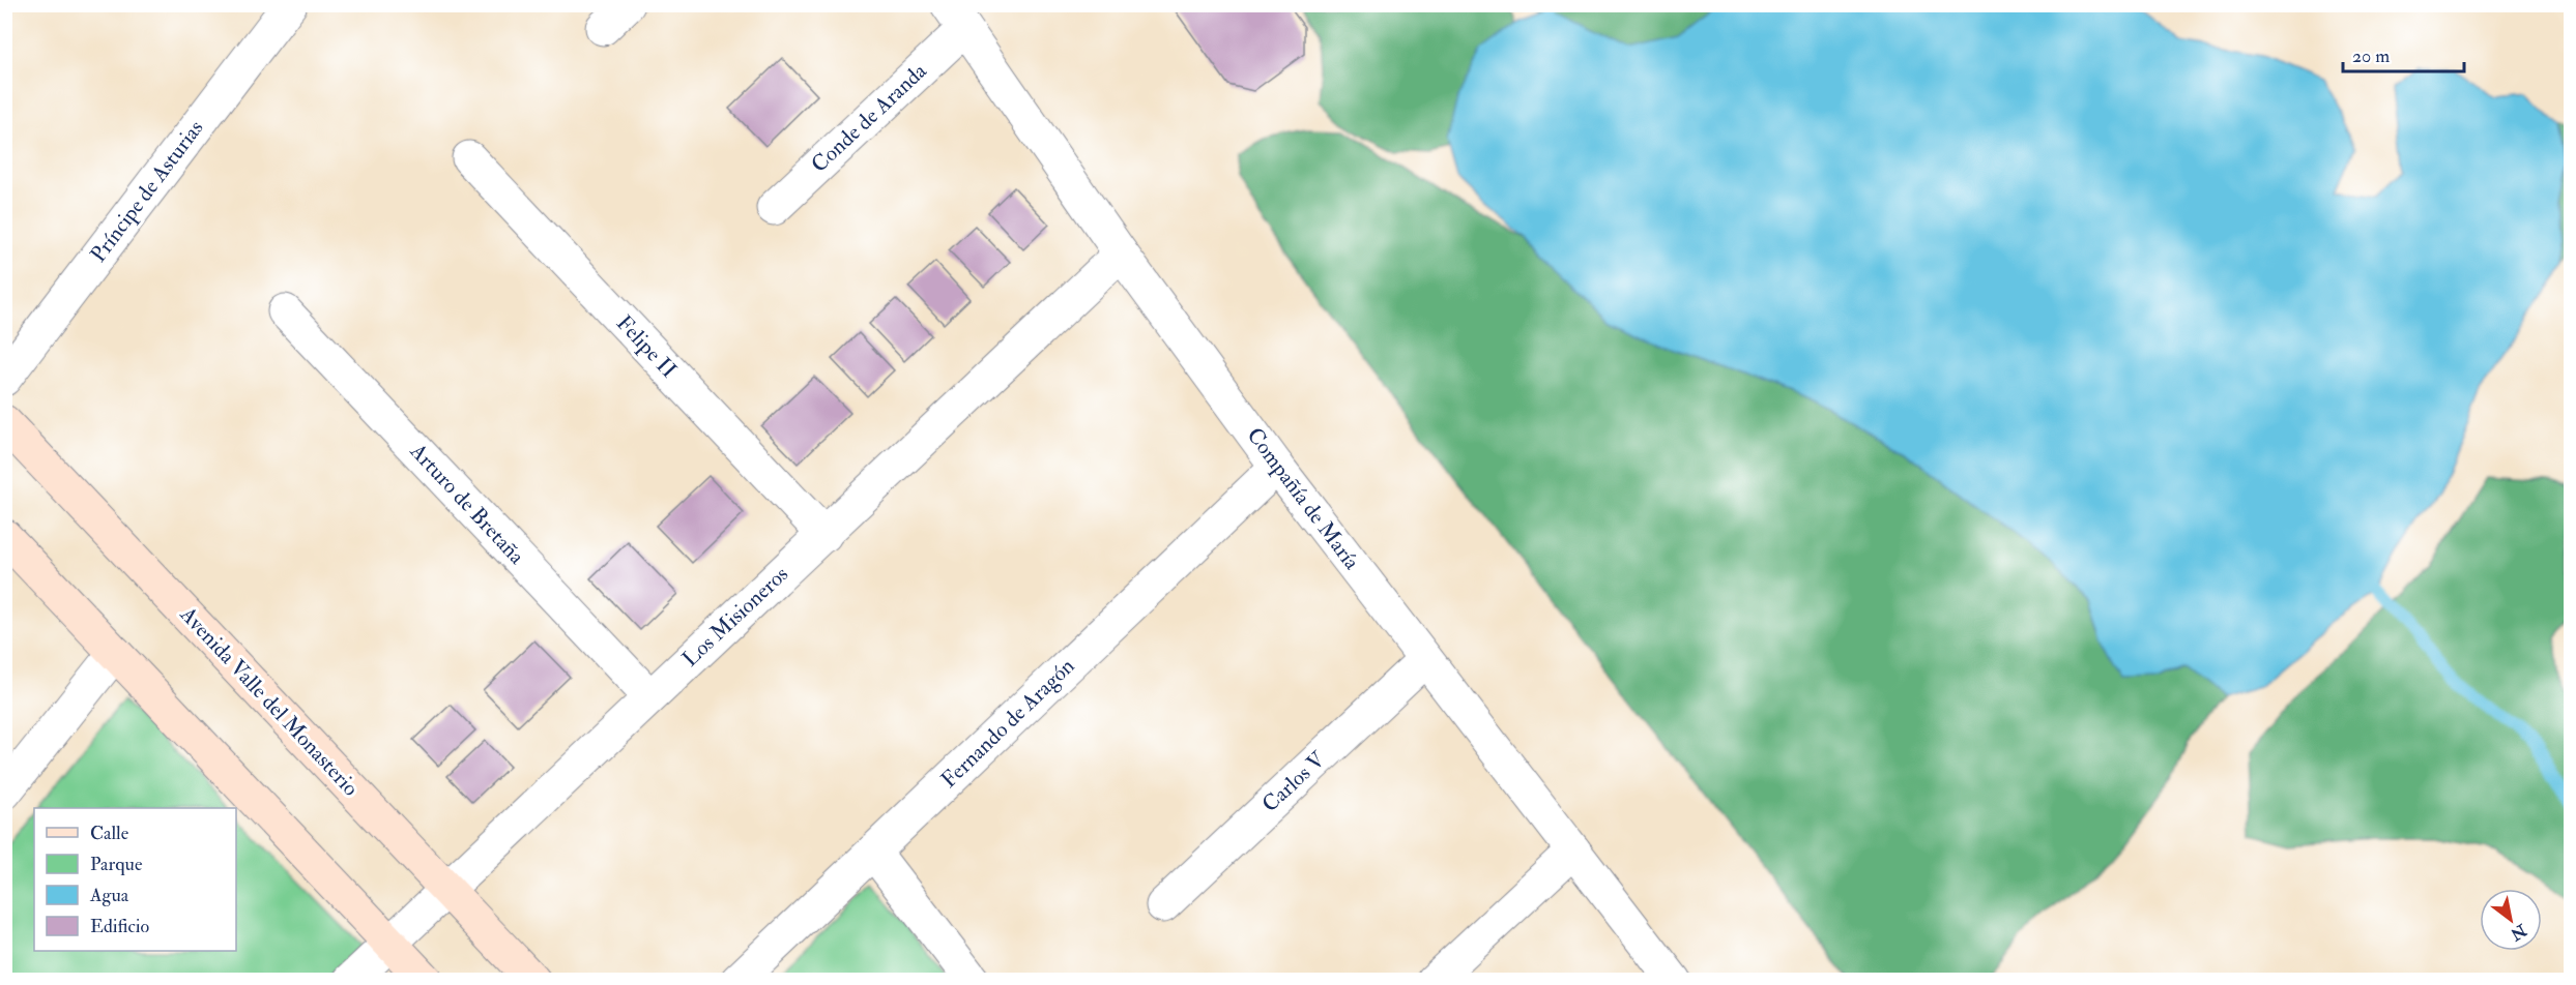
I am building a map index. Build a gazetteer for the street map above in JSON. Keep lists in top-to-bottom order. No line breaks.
{"streets":{"street":["Conde de Aranda","Príncipe de Asturias","Felipe II","Compañía de María","Arturo de Bretaña","Los Misioneros","Avenida Valle del Monasterio","Fernando de Aragón","Carlos V"]},"crossings":[["Conde de Aranda","Compañía de María"],["Felipe II","Los Misioneros"],["Compañía de María","Los Misioneros"],["Compañía de María","Fernando de Aragón"],["Compañía de María","Carlos V"],["Arturo de Bretaña","Los Misioneros"],["Los Misioneros","Avenida Valle del Monasterio"]],"legend":["Calle","Parque","Agua","Edificio"],"scale_bar":"20 m","north":"bottom right"}
